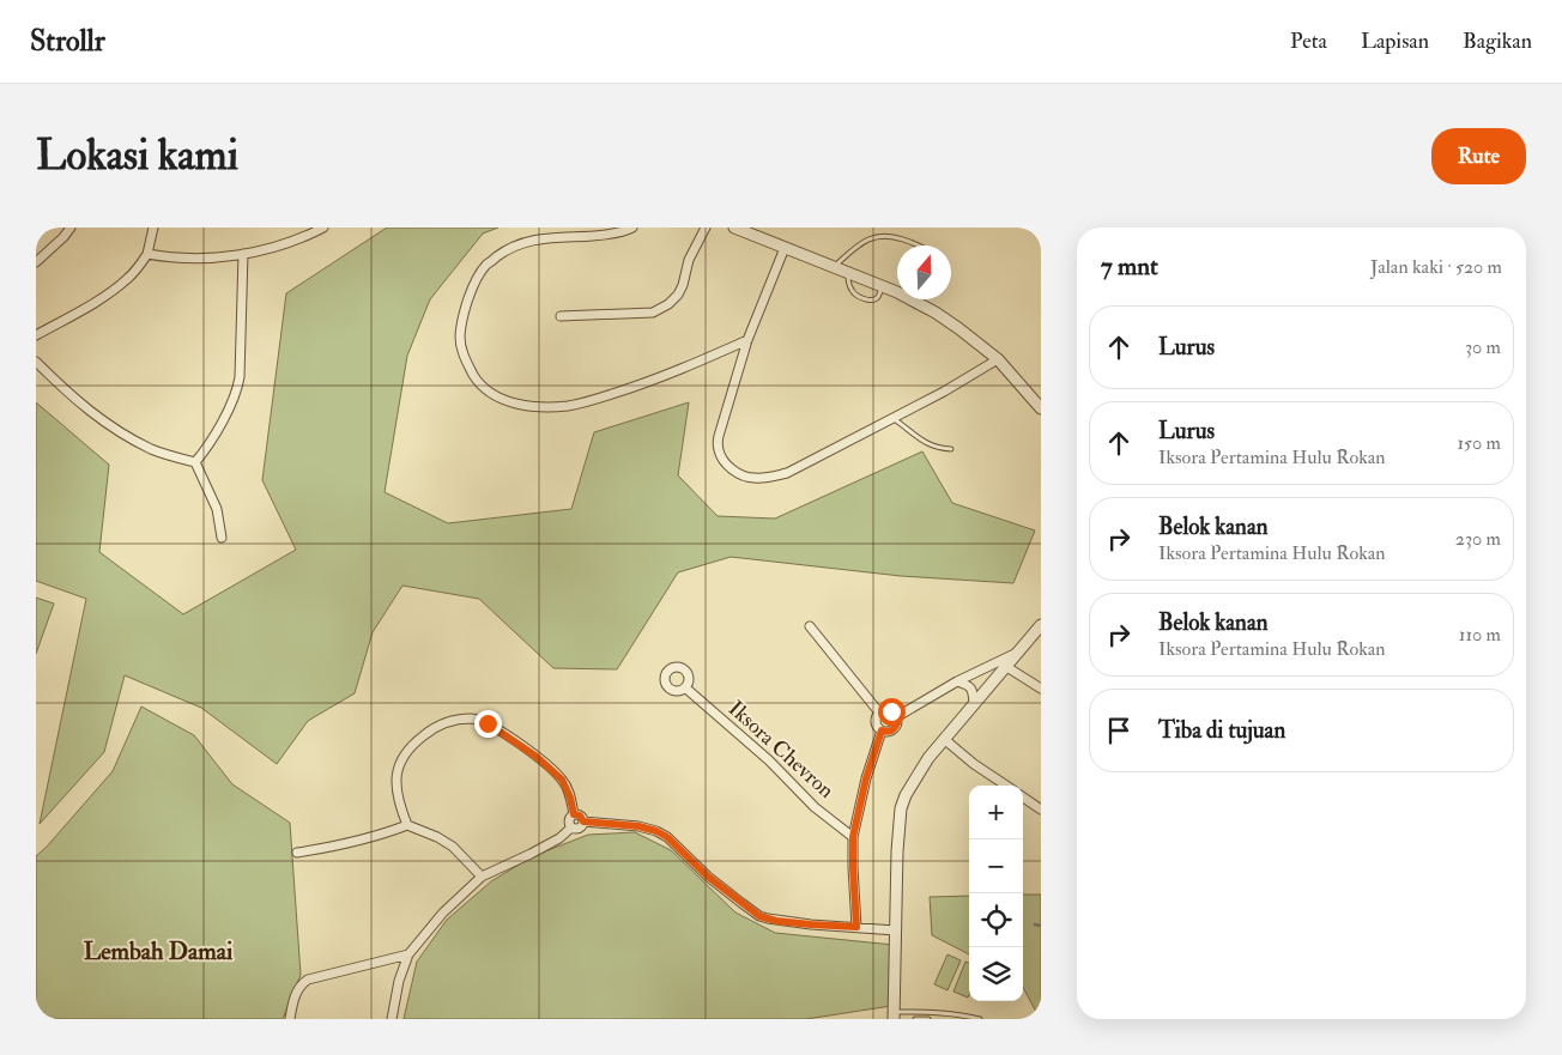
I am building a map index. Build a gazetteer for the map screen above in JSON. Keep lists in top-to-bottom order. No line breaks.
{"streets":{"street":["Iksora Chevron"]},"districts":["Lembah Damai"],"north":"top","page":{"header":"Strollr","nav":["Peta","Lapisan","Bagikan"],"buttons":"Rute","title":"Lokasi kami","heading":["7 mnt","Jalan kaki · 520 m"],"list":[["Lurus","30 m"],["Lurus","Iksora Pertamina Hulu Rokan","150 m"],["Belok kanan","Iksora Pertamina Hulu Rokan","230 m"],["Belok kanan","Iksora Pertamina Hulu Rokan","110 m"],"Tiba di tujuan"],"map_buttons":["+","−"]}}
